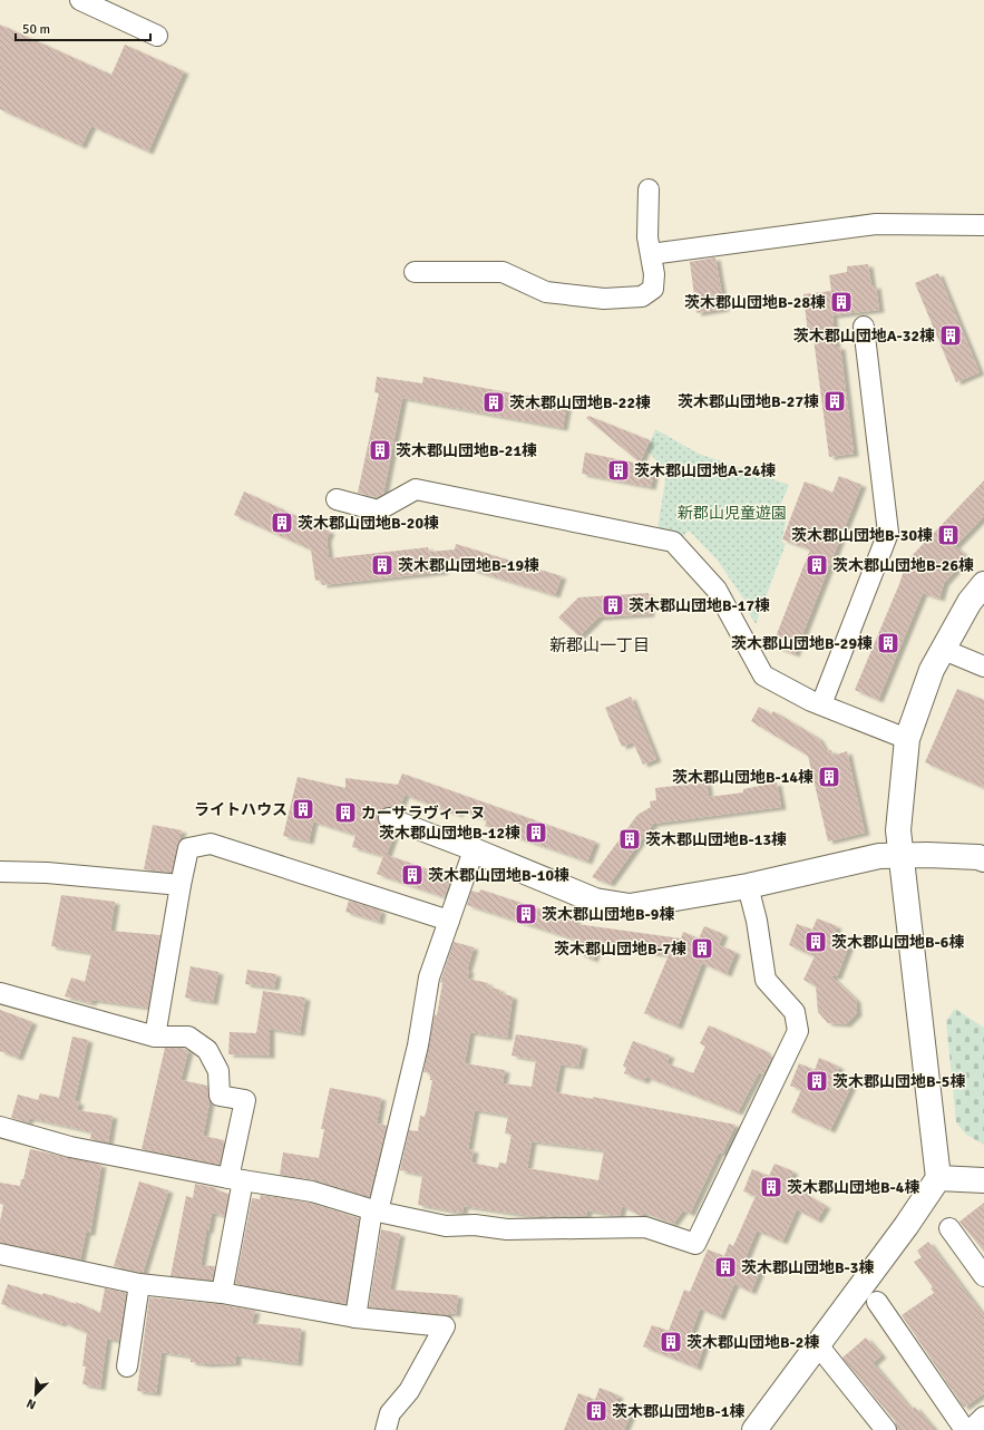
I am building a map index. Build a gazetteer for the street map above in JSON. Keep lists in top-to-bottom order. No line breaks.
{"districts":["新郡山一丁目"],"parks":["新郡山児童遊園"],"places":{"building":["茨木郡山団地B-28棟","茨木郡山団地A-32棟","茨木郡山団地B-27棟","茨木郡山団地B-22棟","茨木郡山団地B-21棟","茨木郡山団地A-24棟","茨木郡山団地B-20棟","茨木郡山団地B-30棟","茨木郡山団地B-19棟","茨木郡山団地B-26棟","茨木郡山団地B-17棟","茨木郡山団地B-29棟","茨木郡山団地B-14棟","ライトハウス","カーサラヴィーヌ","茨木郡山団地B-12棟","茨木郡山団地B-13棟","茨木郡山団地B-10棟","茨木郡山団地B-9棟","茨木郡山団地B-6棟","茨木郡山団地B-7棟","茨木郡山団地B-5棟","茨木郡山団地B-4棟","茨木郡山団地B-3棟","茨木郡山団地B-2棟","茨木郡山団地B-1棟"]},"scale_bar":"50 m","north":"bottom left"}
